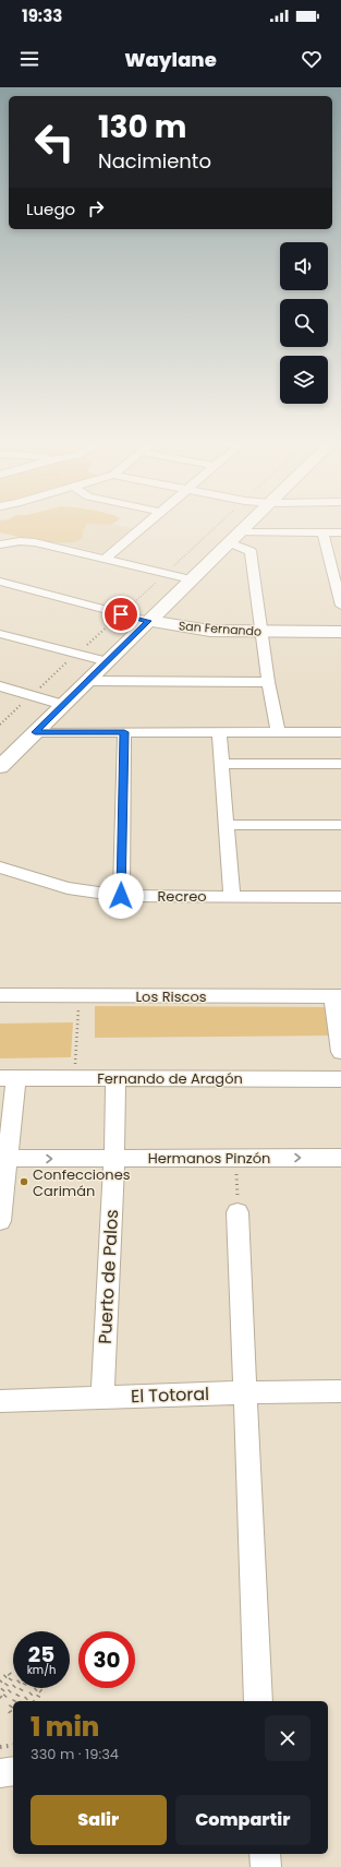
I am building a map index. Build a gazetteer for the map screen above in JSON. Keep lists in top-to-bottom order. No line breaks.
{"streets":{"street":["San Fernando","Recreo","Los Riscos","Fernando de Aragón","Hermanos Pinzón","Puerto de Palos","El Totoral"]},"crossings":[["Fernando de Aragón","Puerto de Palos"],["Hermanos Pinzón","Puerto de Palos"],["Puerto de Palos","El Totoral"]],"one_way":["Hermanos Pinzón"],"places":["Confecciones Carimán"],"page":{"status":"19:33","header":"Waylane","turn":["130 m","Nacimiento"],"then":"Luego","speed":"25 km/h","limit":"30","heading":["1 min","330 m · 19:34"],"buttons":["Salir","Compartir"]}}
